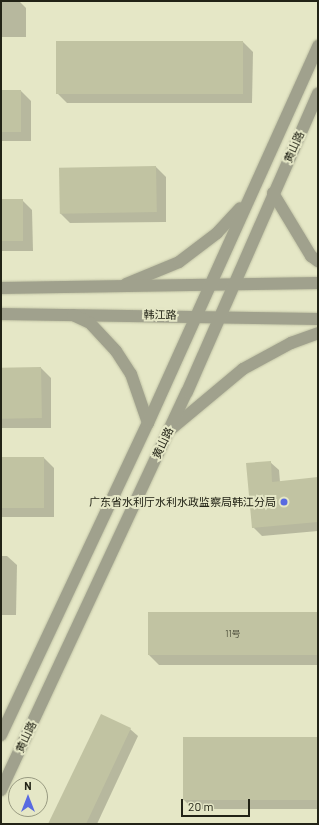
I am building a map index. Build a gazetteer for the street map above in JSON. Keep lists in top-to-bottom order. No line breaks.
{"streets":{"street":["黄山路","韩江路"]},"crossings":[["黄山路","韩江路"]],"places":["广东省水利厅水利水政监察局韩江分局"],"house_numbers":["11号"],"scale_bar":"20 m","north":"top"}
